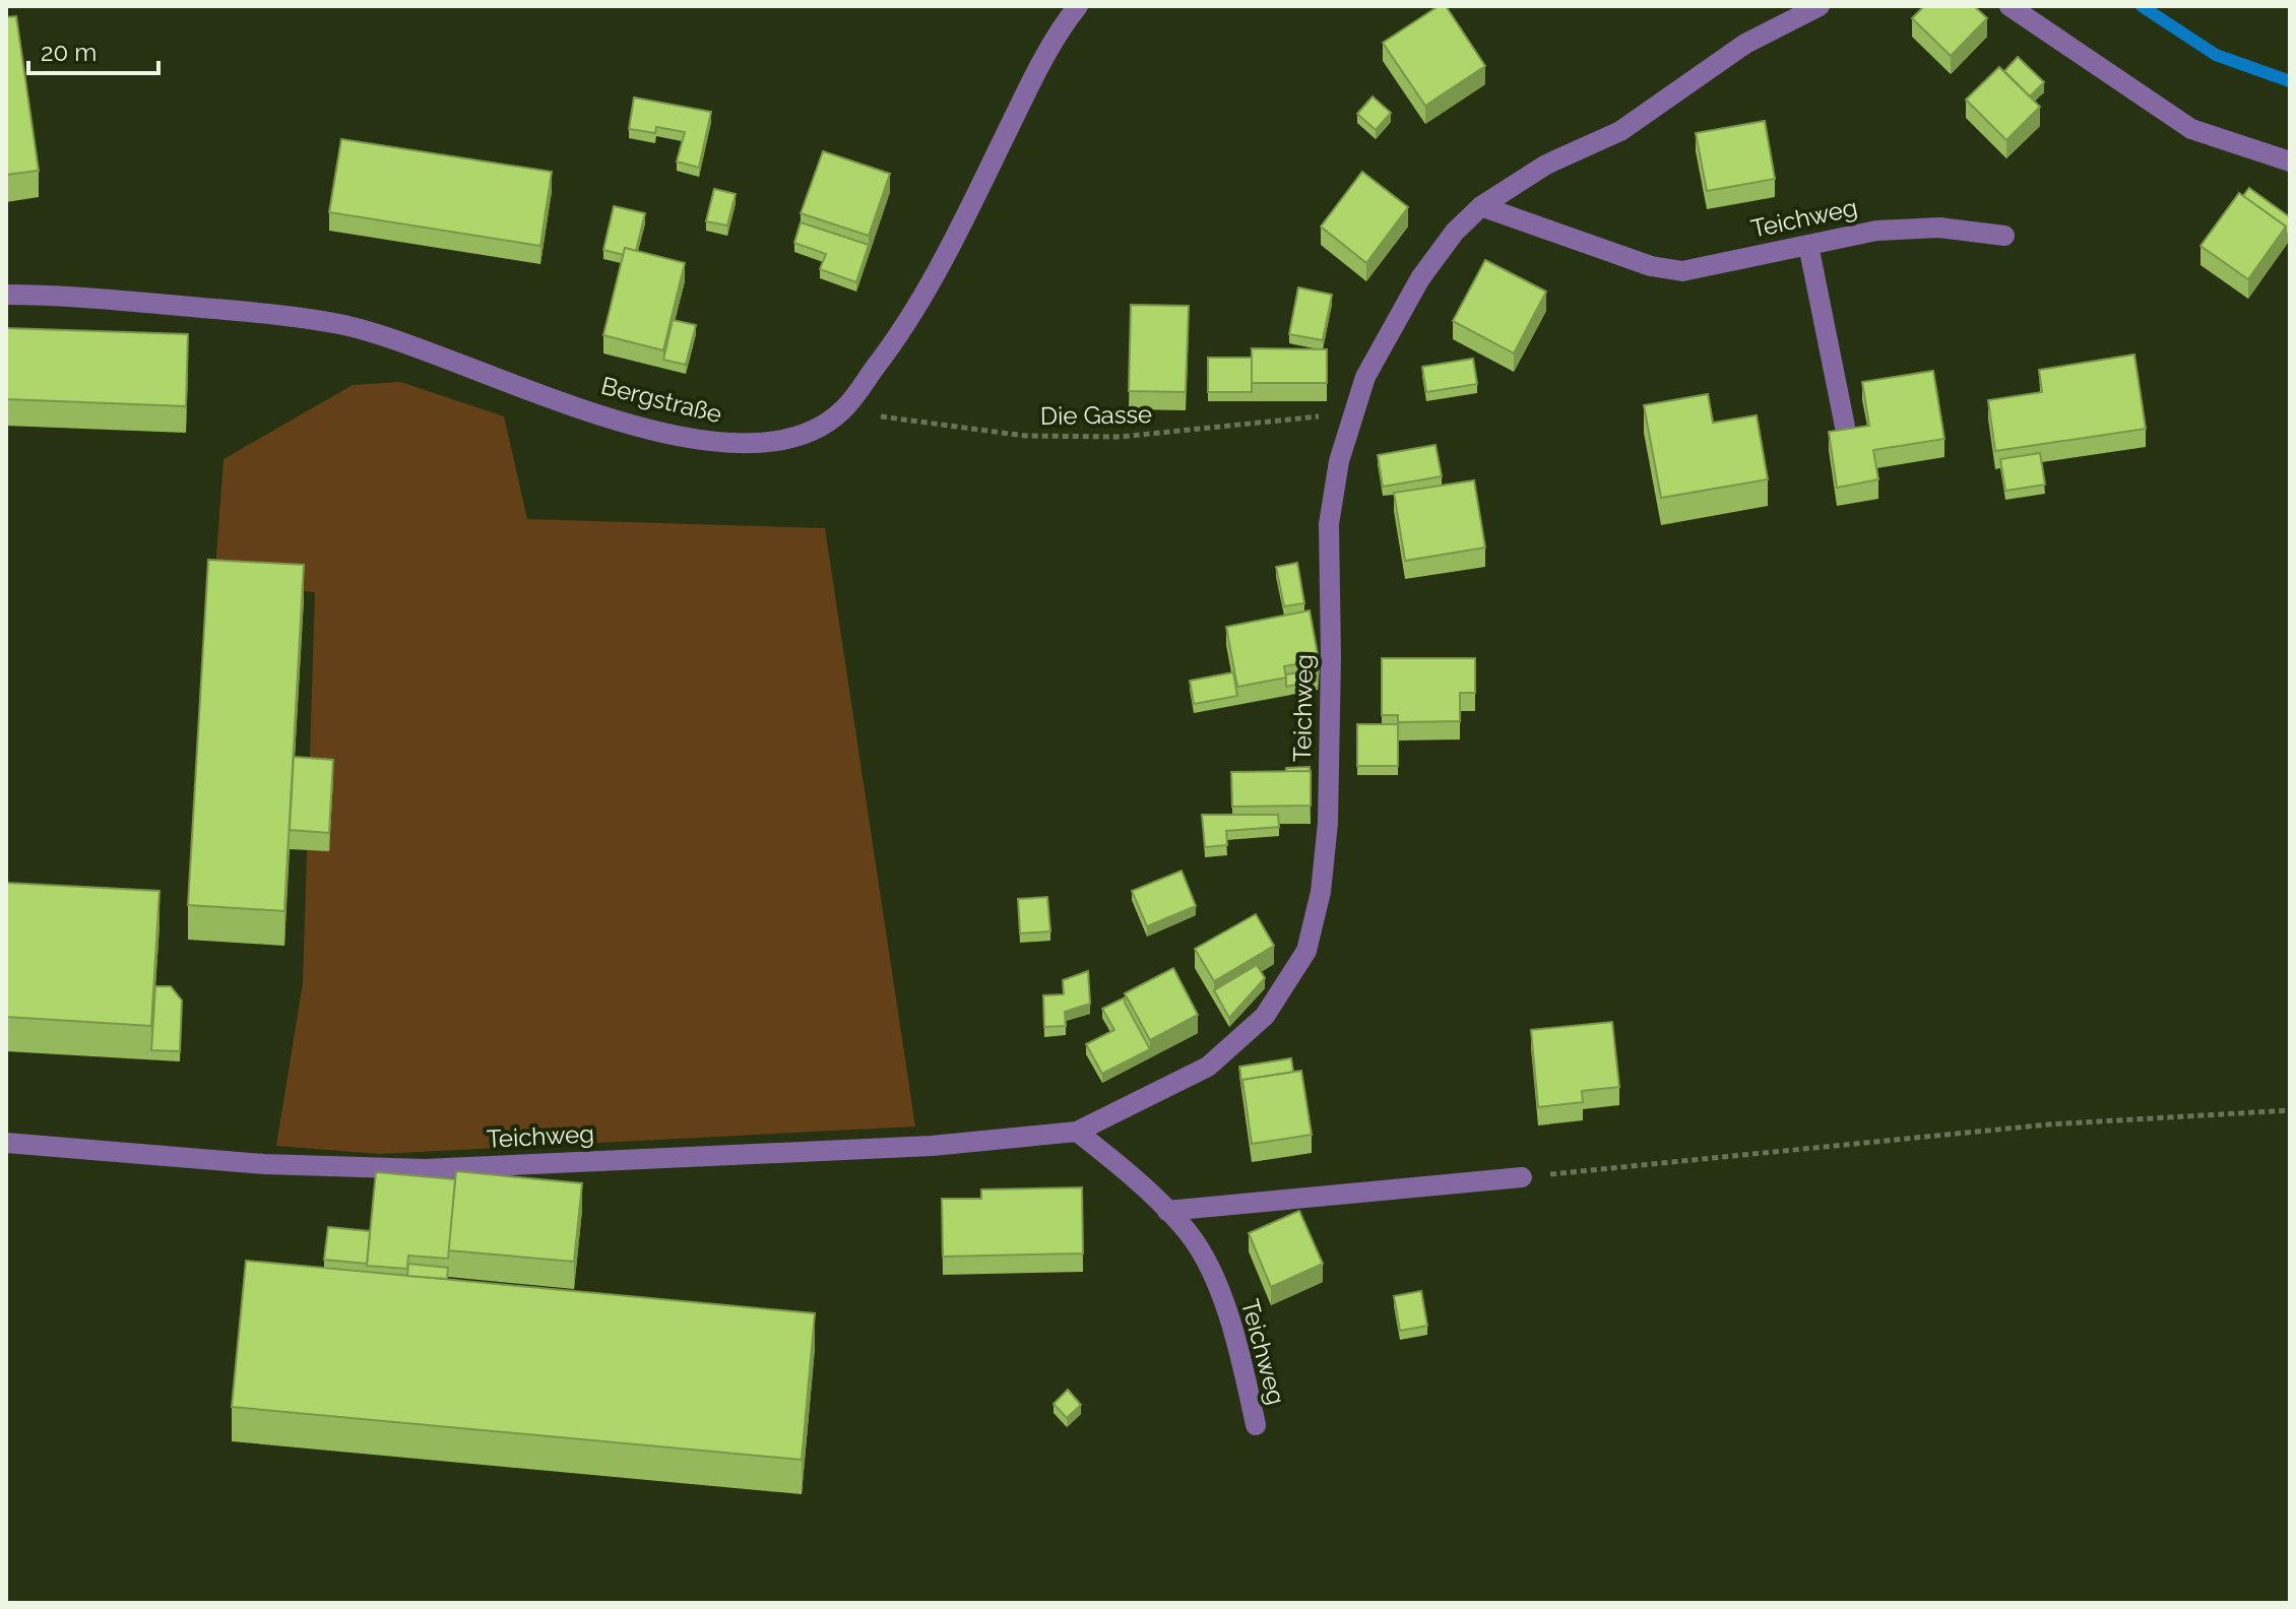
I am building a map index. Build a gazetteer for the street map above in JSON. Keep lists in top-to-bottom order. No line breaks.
{"streets":{"street":["Teichweg","Bergstraße"],"path":["Die Gasse"]},"crossings":[["Teichweg","Die Gasse"],["Bergstraße","Die Gasse"]],"scale_bar":"20 m"}
